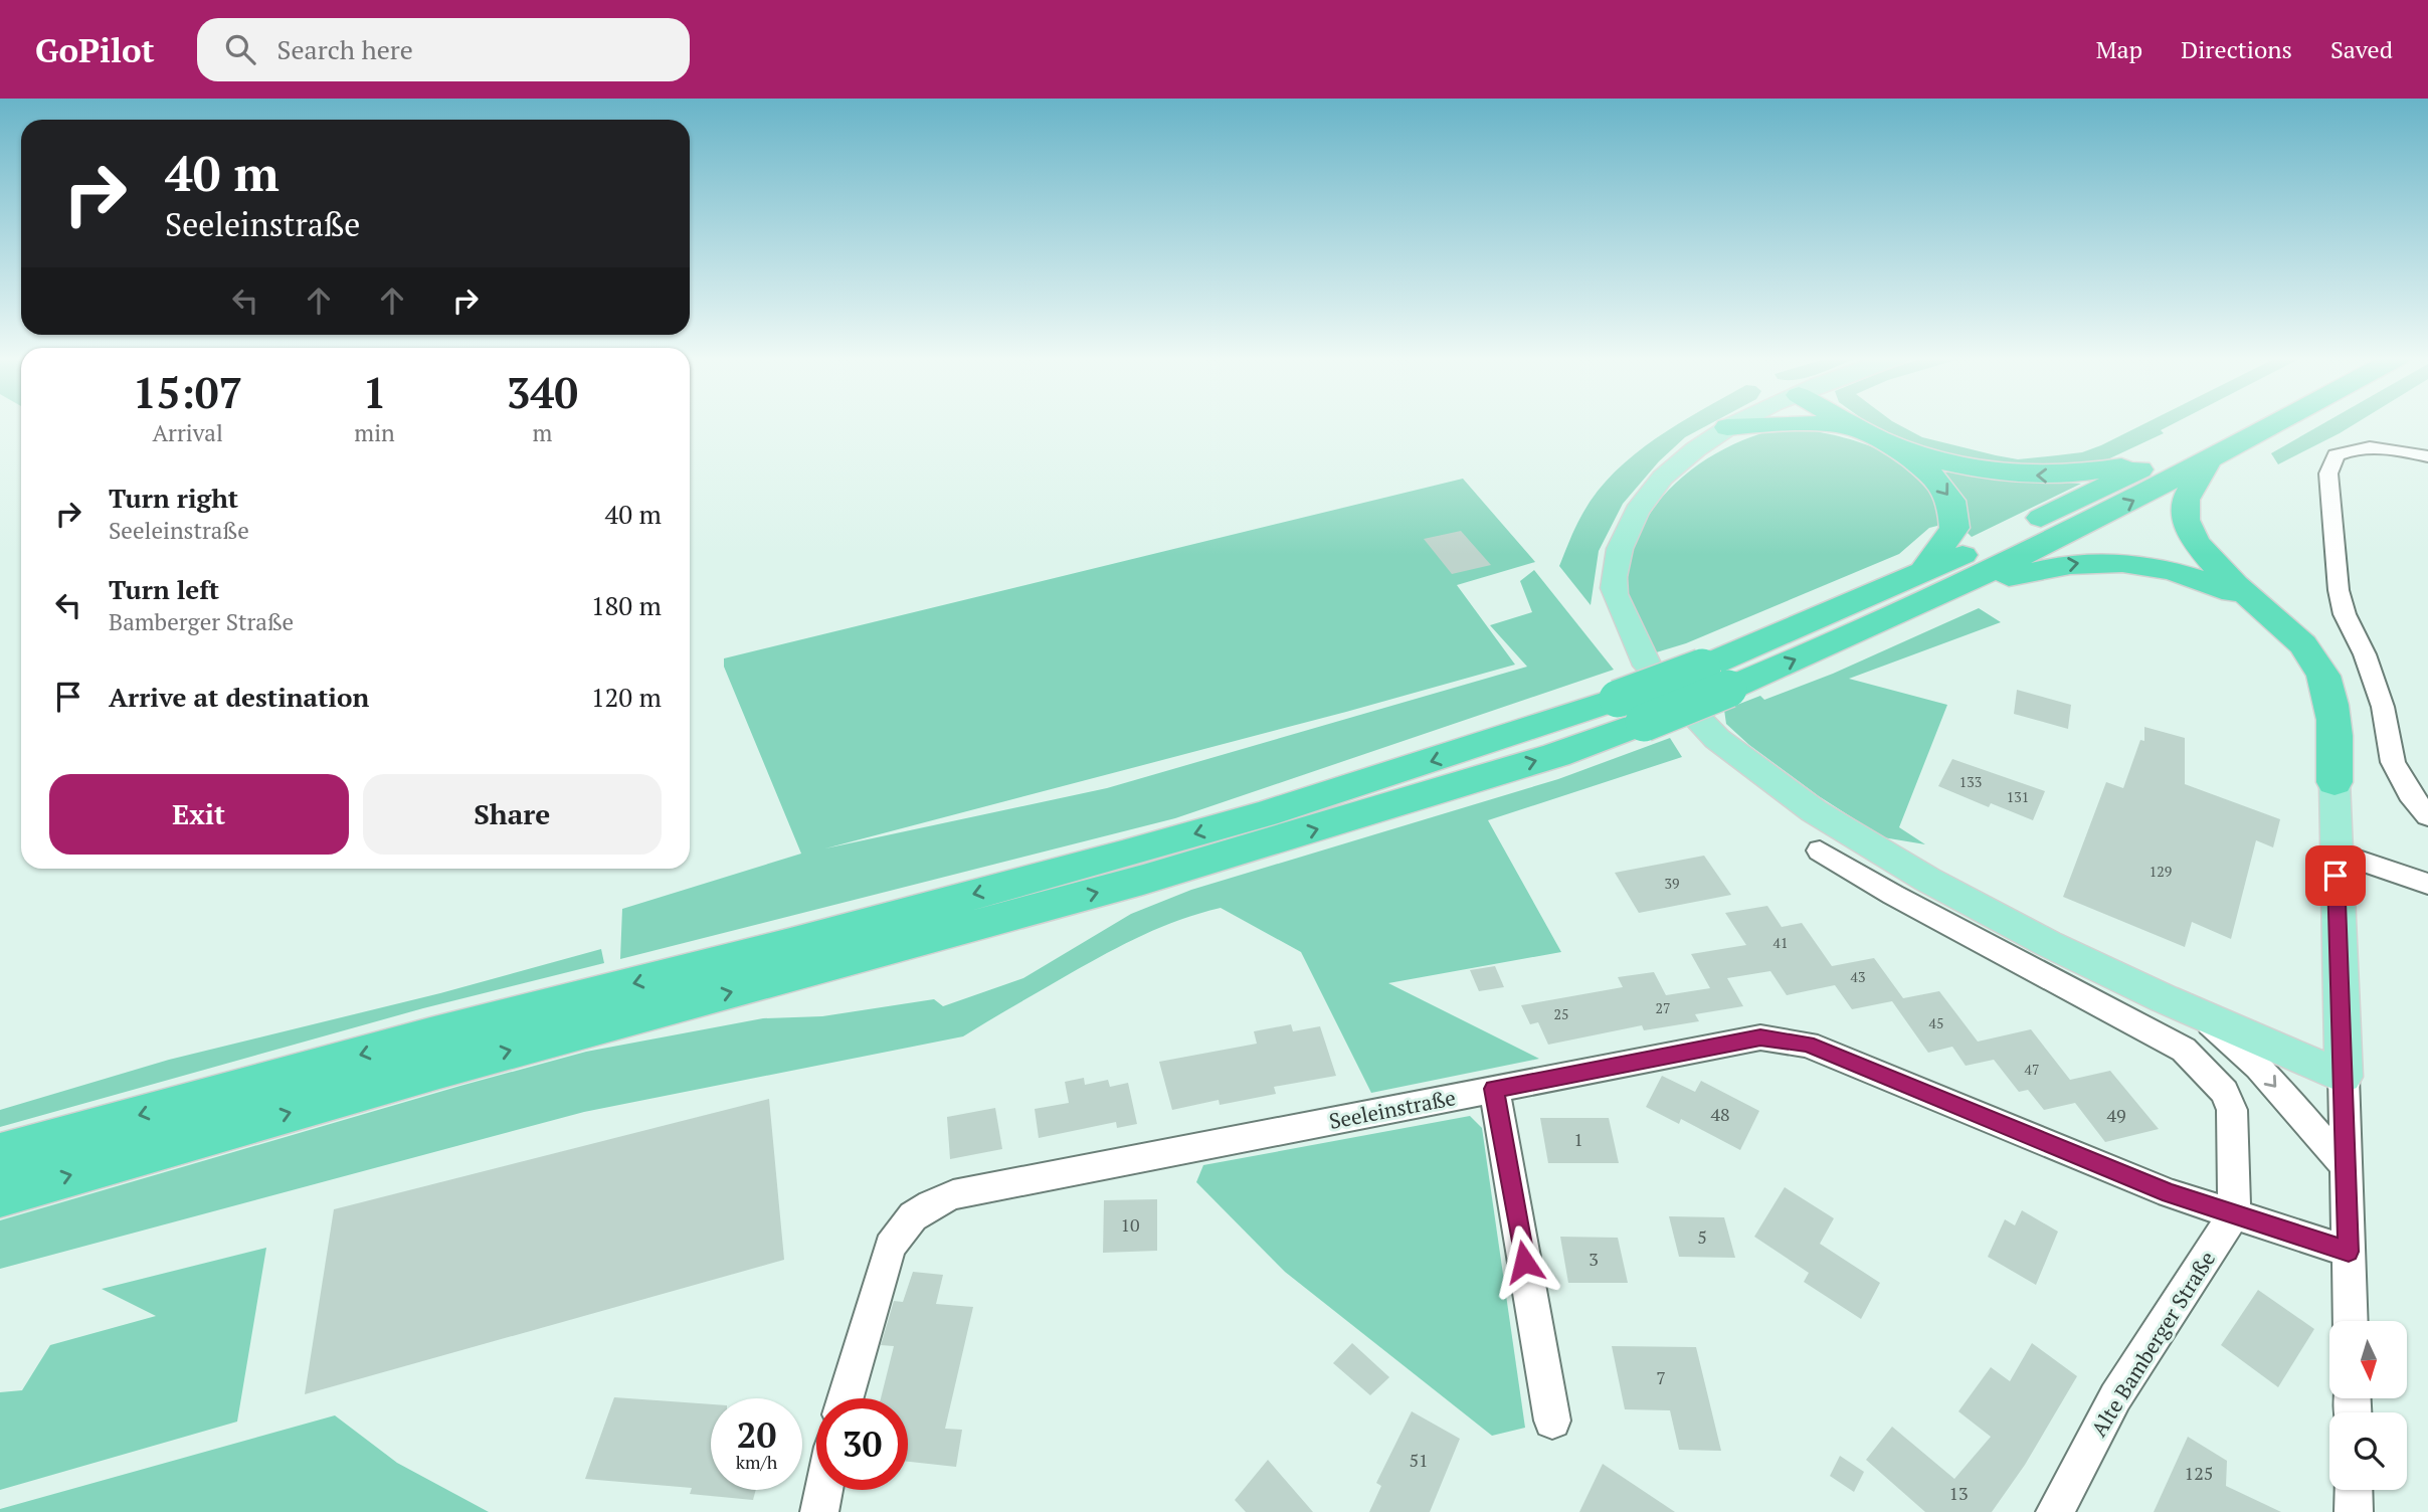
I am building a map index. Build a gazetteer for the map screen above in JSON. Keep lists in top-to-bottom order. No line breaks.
{"streets":{"street":["Seeleinstraße","Alte Bamberger Straße"]},"crossings":[["Seeleinstraße","Alte Bamberger Straße"]],"house_numbers":["133","131","129","39","41","43","27","25","45","47","48","49","1","10","5","3","7","51","125","13"],"north":"bottom","page":{"header":"GoPilot","search":"Search here","nav":["Map","Directions","Saved"],"turn":["40 m","Seeleinstraße"],"eta":["15:07","Arrival","1","min","340","m"],"list":[{"name":"Turn right","note":"Seeleinstraße","value":"40 m"},{"name":"Turn left","note":"Bamberger Straße","value":"180 m"},{"name":"Arrive at destination","value":"120 m"}],"buttons":["Exit","Share"],"speed":"20 km/h","limit":"30"}}
